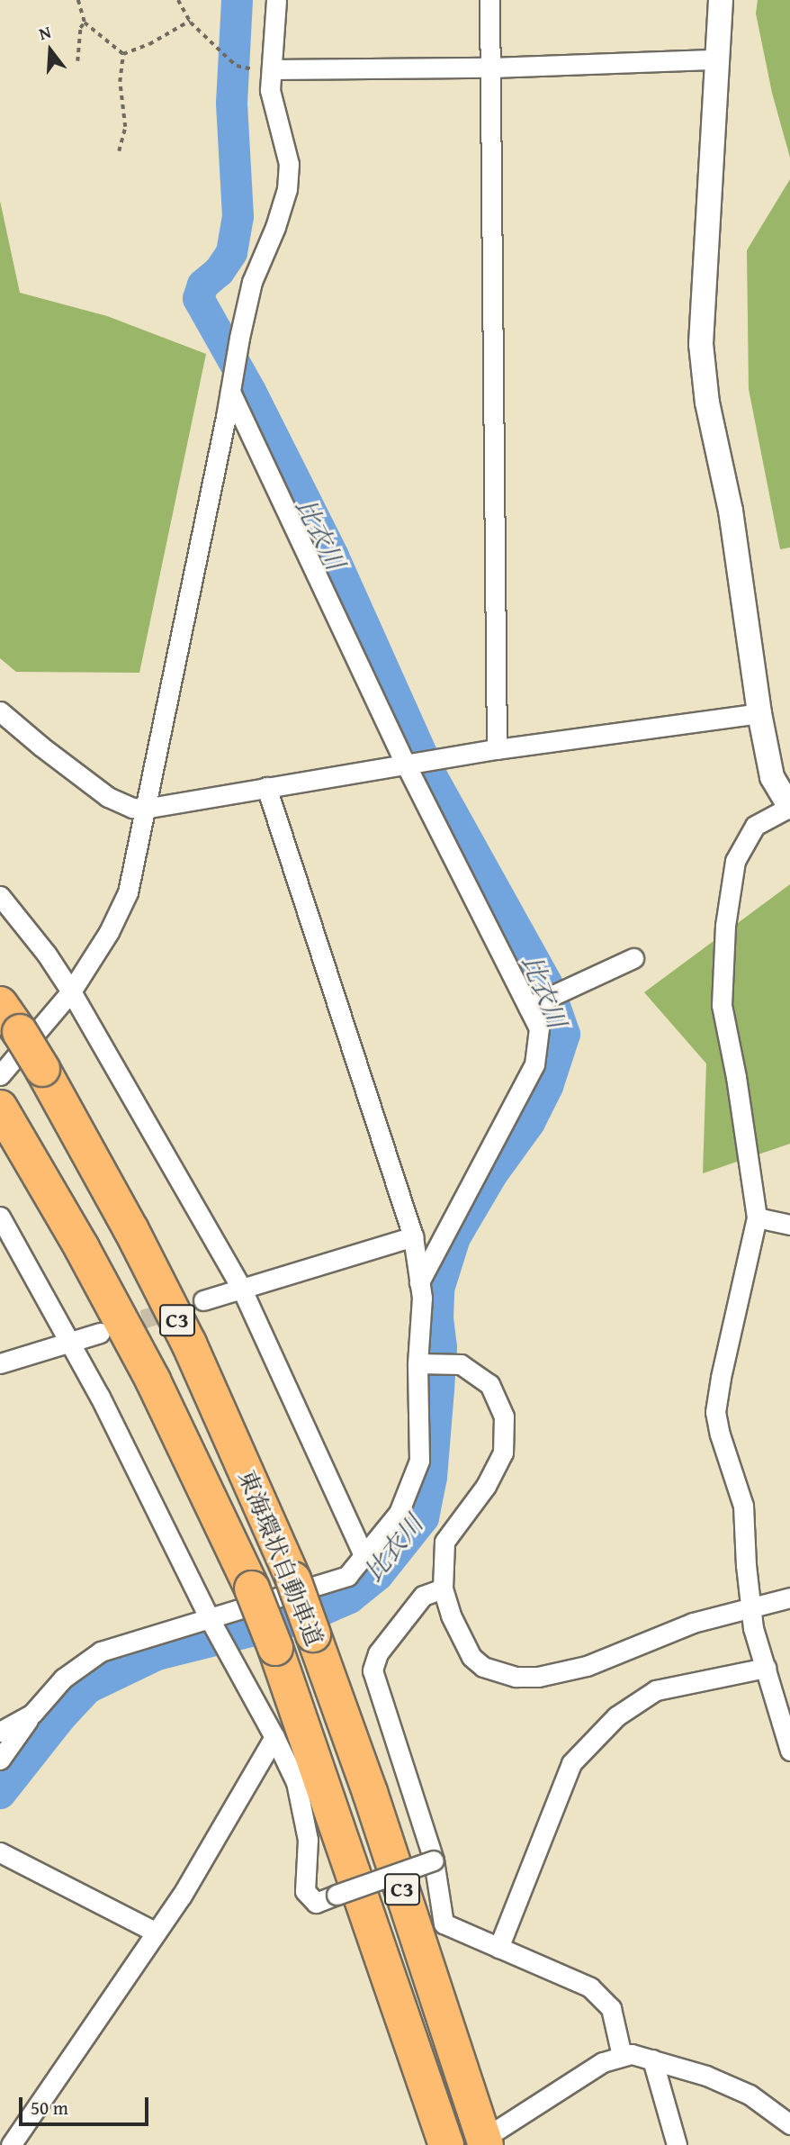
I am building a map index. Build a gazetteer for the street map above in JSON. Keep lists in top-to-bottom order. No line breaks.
{"streets":{"highway":["C3","東海環状自動車道"]},"water":["比衣川"],"scale_bar":"50 m","north":"top"}
